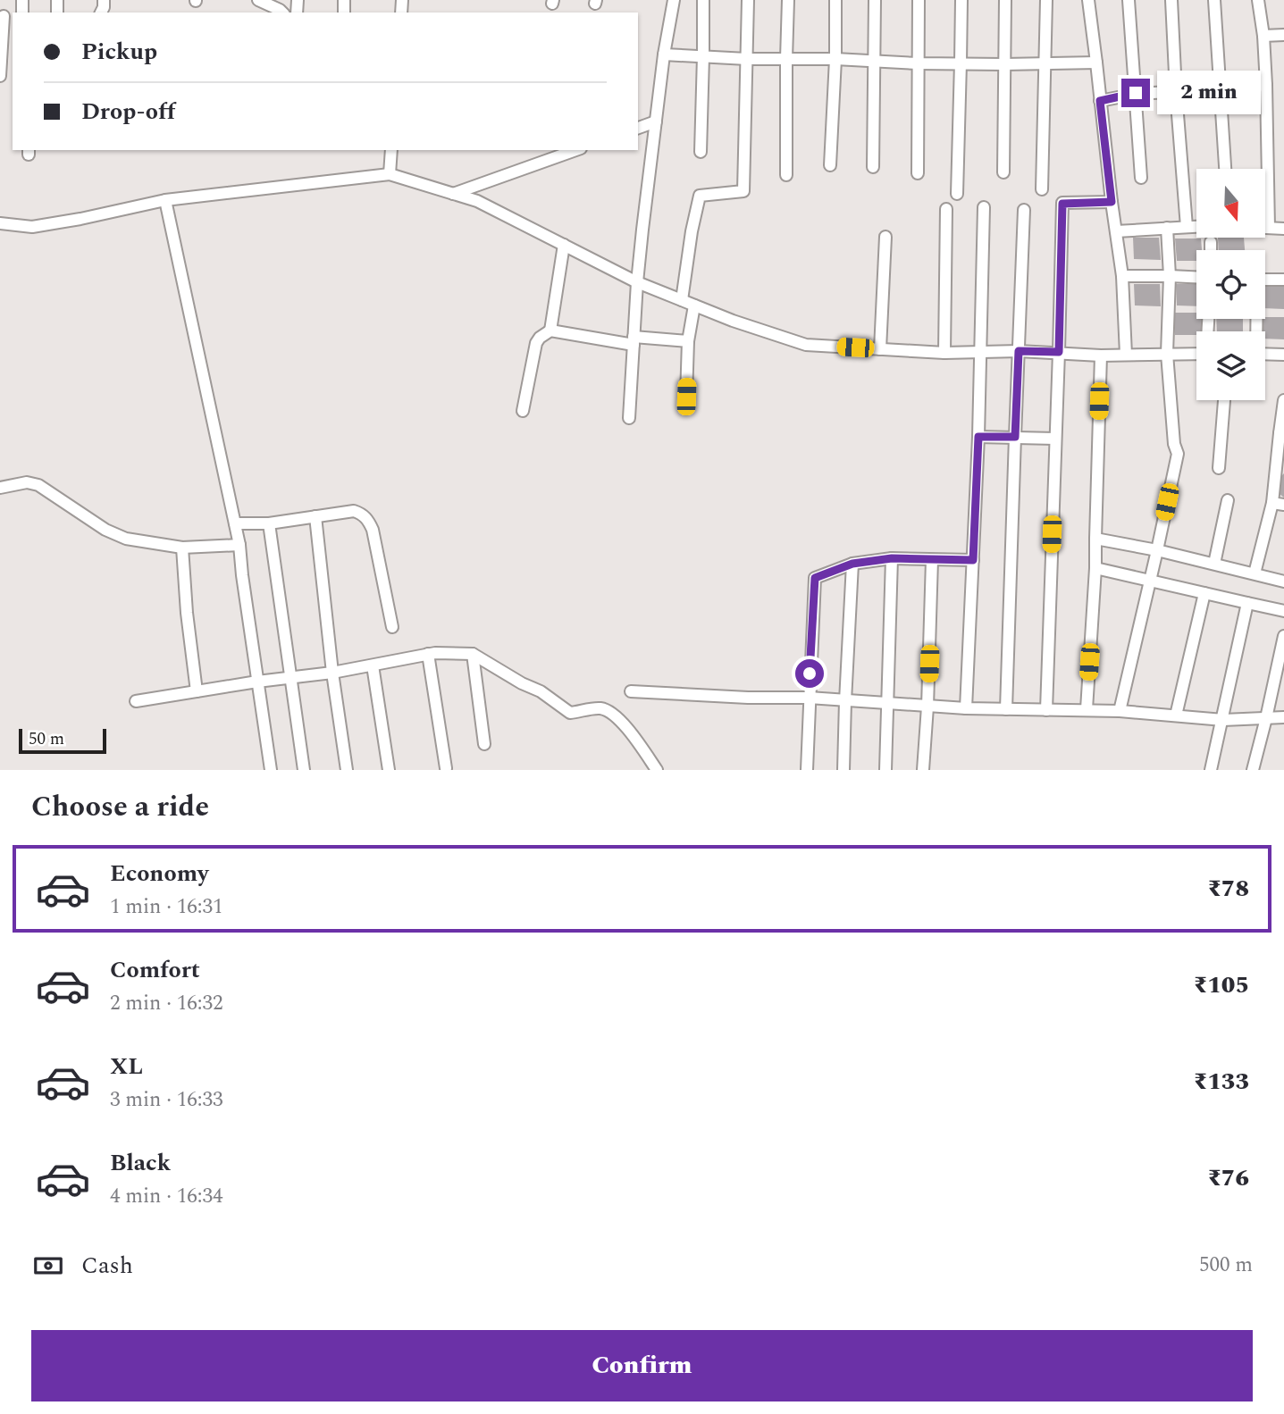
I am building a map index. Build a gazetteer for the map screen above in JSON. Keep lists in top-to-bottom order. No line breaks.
{"scale_bar":"50 m","north":"bottom","page":{"banner":["Pickup","Drop-off"],"bubble":"2 min","scale":"50 m","heading":"Choose a ride","list":[{"name":"Economy","note":"1 min · 16:31","value":"₹78"},{"name":"Comfort","note":"2 min · 16:32","value":"₹105"},{"name":"XL","note":"3 min · 16:33","value":"₹133"},{"name":"Black","note":"4 min · 16:34","value":"₹76"}],"pay":["Cash","500 m"],"buttons":"Confirm"}}
